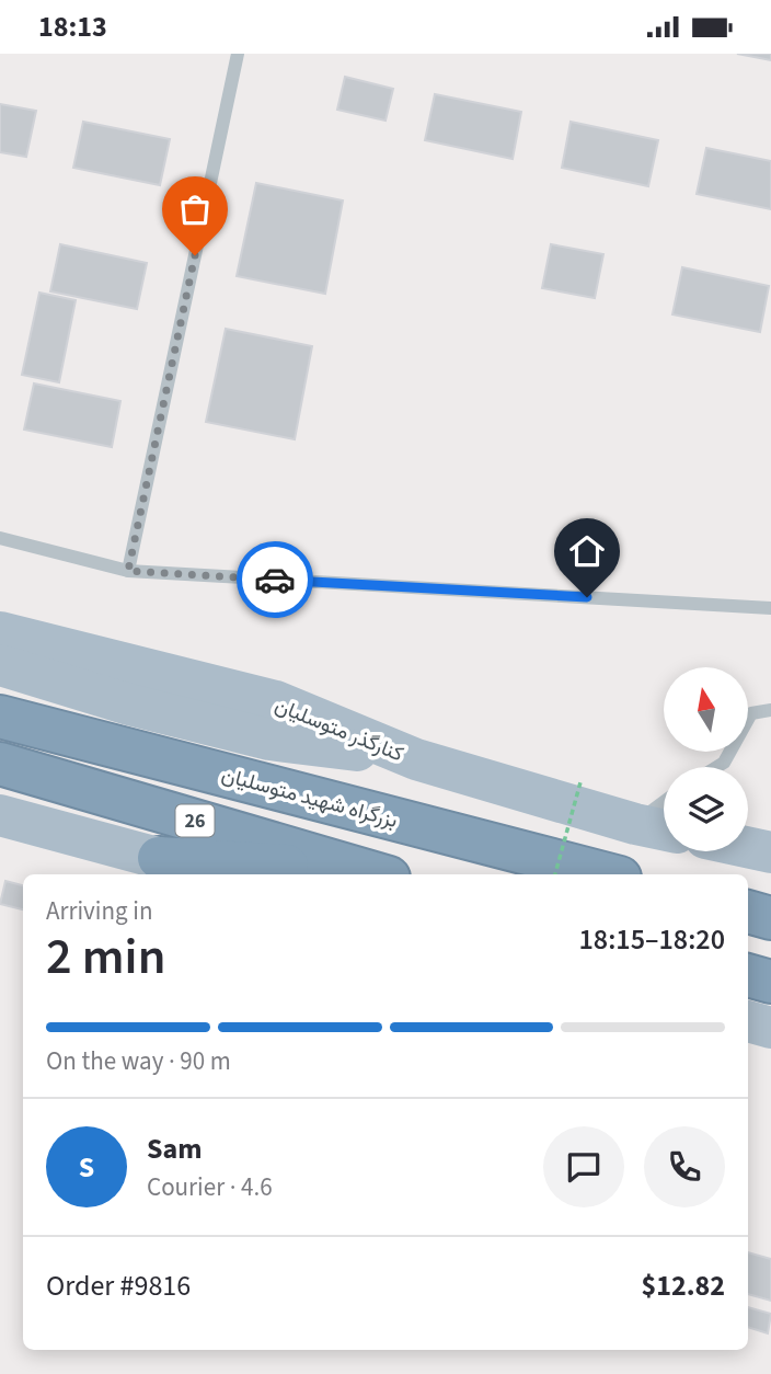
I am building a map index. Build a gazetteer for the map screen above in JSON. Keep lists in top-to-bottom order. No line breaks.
{"streets":{"highway":["بزرگراه شهید متوسلیان","26"],"main road":["کنارگذر متوسلیان"]},"north":"top","page":{"status":"18:13","heading":["2 min","Arriving in","18:15–18:20"],"panel":["Sam","Courier · 4.6","Order #9816","$12.82"],"bar":"On the way · 90 m","round":"S"}}
